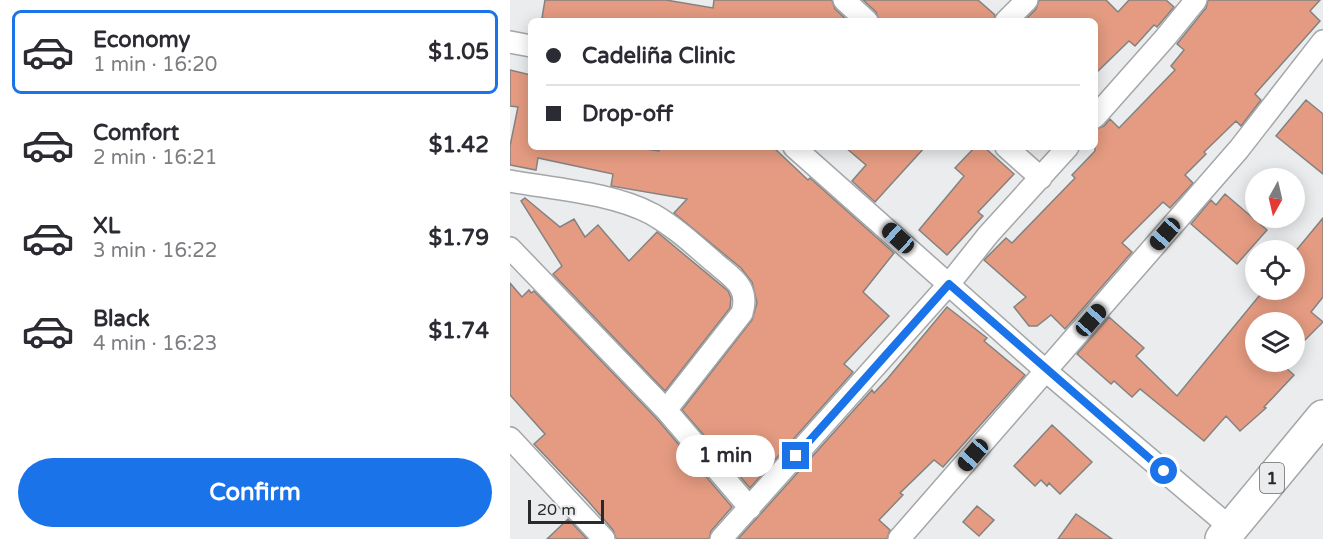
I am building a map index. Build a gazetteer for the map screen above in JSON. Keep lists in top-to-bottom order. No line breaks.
{"streets":{"main road":["1"]},"scale_bar":"20 m","north":"bottom","page":{"list":[{"name":"Economy","note":"1 min · 16:20","value":"$1.05"},{"name":"Comfort","note":"2 min · 16:21","value":"$1.42"},{"name":"XL","note":"3 min · 16:22","value":"$1.79"},{"name":"Black","note":"4 min · 16:23","value":"$1.74"}],"banner":["Cadeliña Clinic","Drop-off"],"bubble":"1 min","buttons":"Confirm","scale":"20 m"}}
